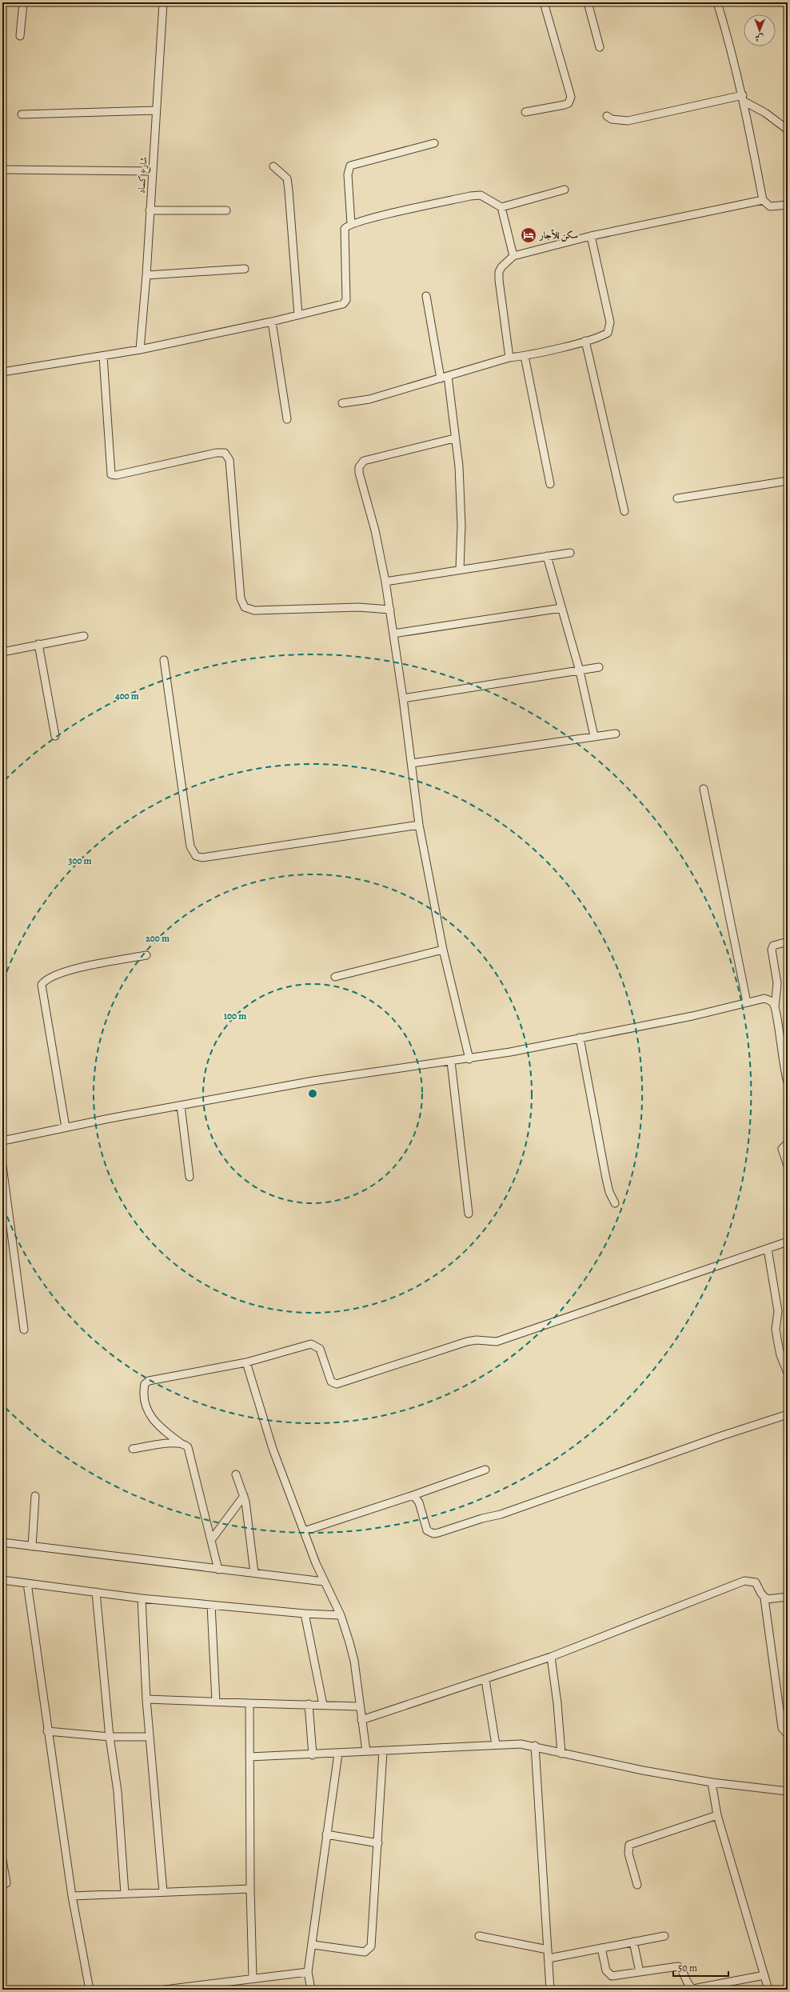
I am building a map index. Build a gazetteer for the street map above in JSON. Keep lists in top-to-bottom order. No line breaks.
{"streets":{"street":["شارع كساد"]},"places":{"hotel":["سكن للأجار"]},"scale_bar":"50 m","north":"bottom","rings":["400 m","300 m","200 m","100 m"]}
